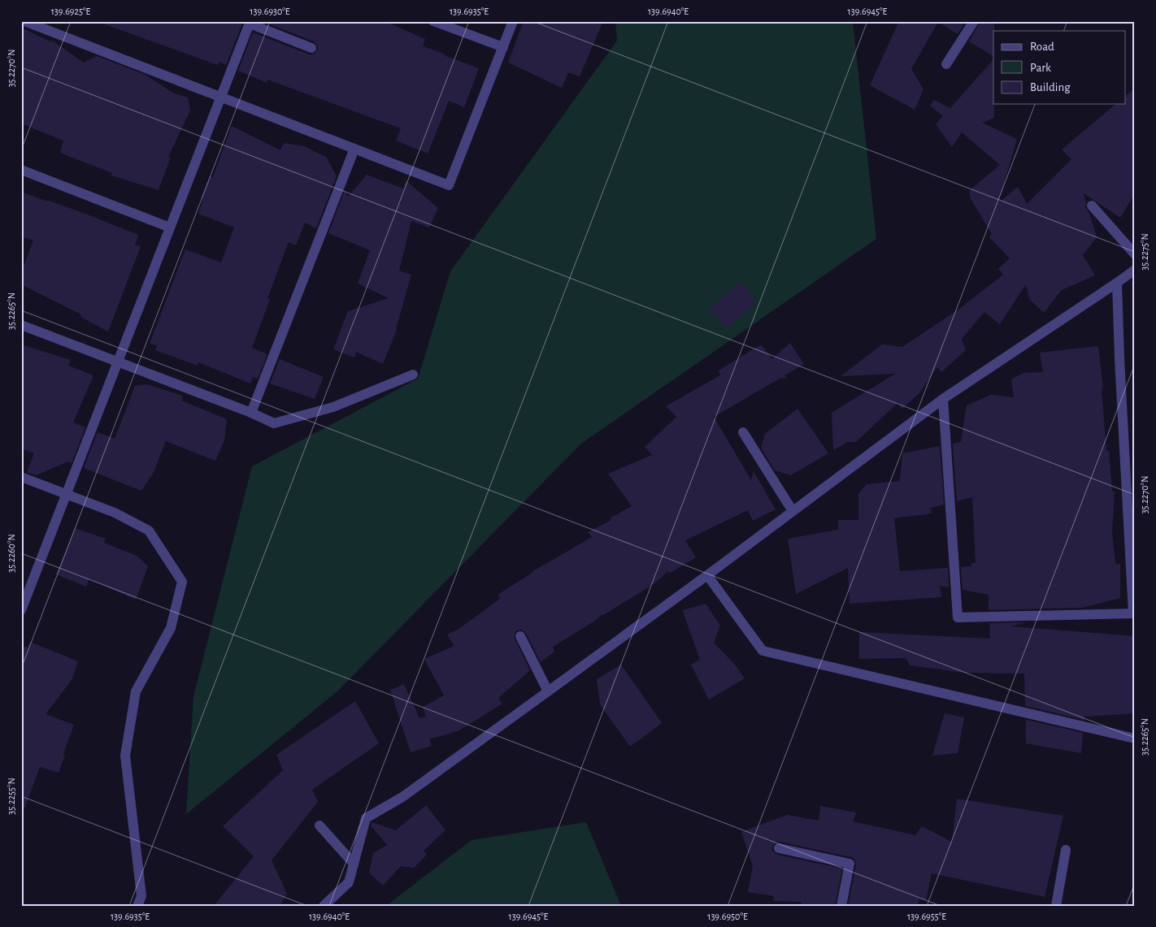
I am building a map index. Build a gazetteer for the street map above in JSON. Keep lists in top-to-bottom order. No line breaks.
{"legend":["Road","Park","Building"],"coordinates":["139.6925°E","139.6930°E","139.6935°E","139.6940°E","139.6945°E","35.2270°N","35.2275°N","35.2265°N","35.2260°N","35.2255°N","139.6950°E","139.6955°E"]}
